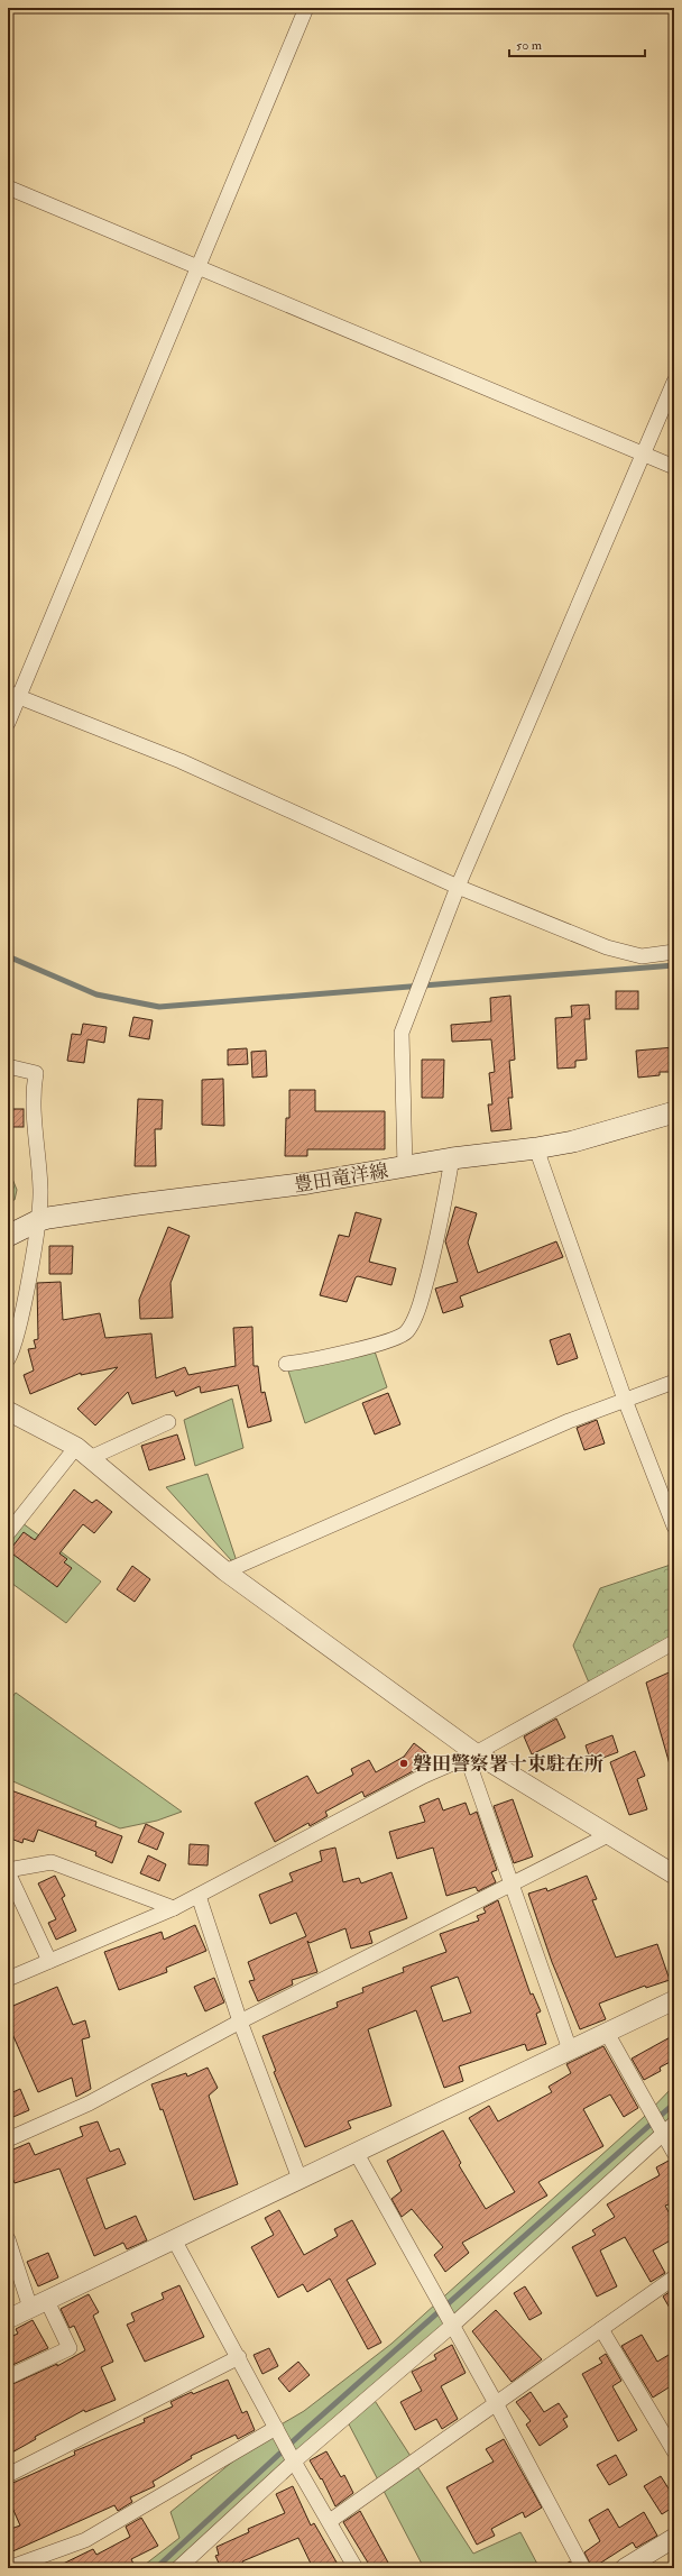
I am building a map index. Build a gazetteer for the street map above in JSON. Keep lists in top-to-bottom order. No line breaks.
{"streets":{"main road":["豊田竜洋線"]},"places":["磐田警察署十束駐在所"],"scale_bar":"50 m"}
